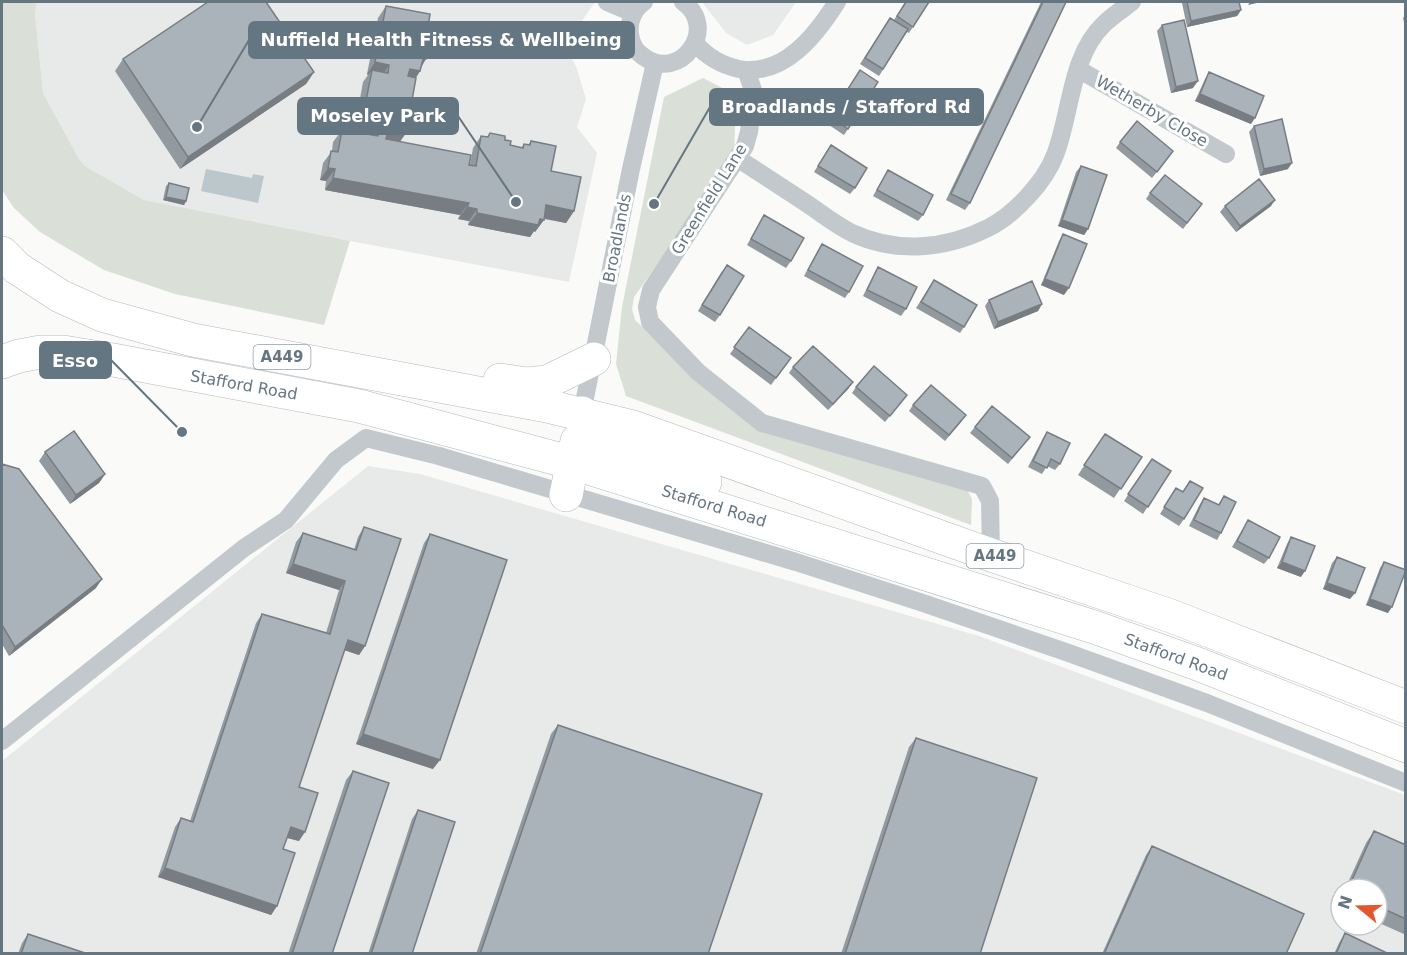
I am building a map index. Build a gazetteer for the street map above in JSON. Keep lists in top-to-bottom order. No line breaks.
{"streets":{"highway":["A449","Stafford Road"],"street":["Wetherby Close","Greenfield Lane","Broadlands"]},"crossings":[["Greenfield Lane","Stafford Road"],["Broadlands","Stafford Road"]],"places":["Nuffield Health Fitness & Wellbeing","Moseley Park","Broadlands / Stafford Rd","Esso"],"north":"left"}
